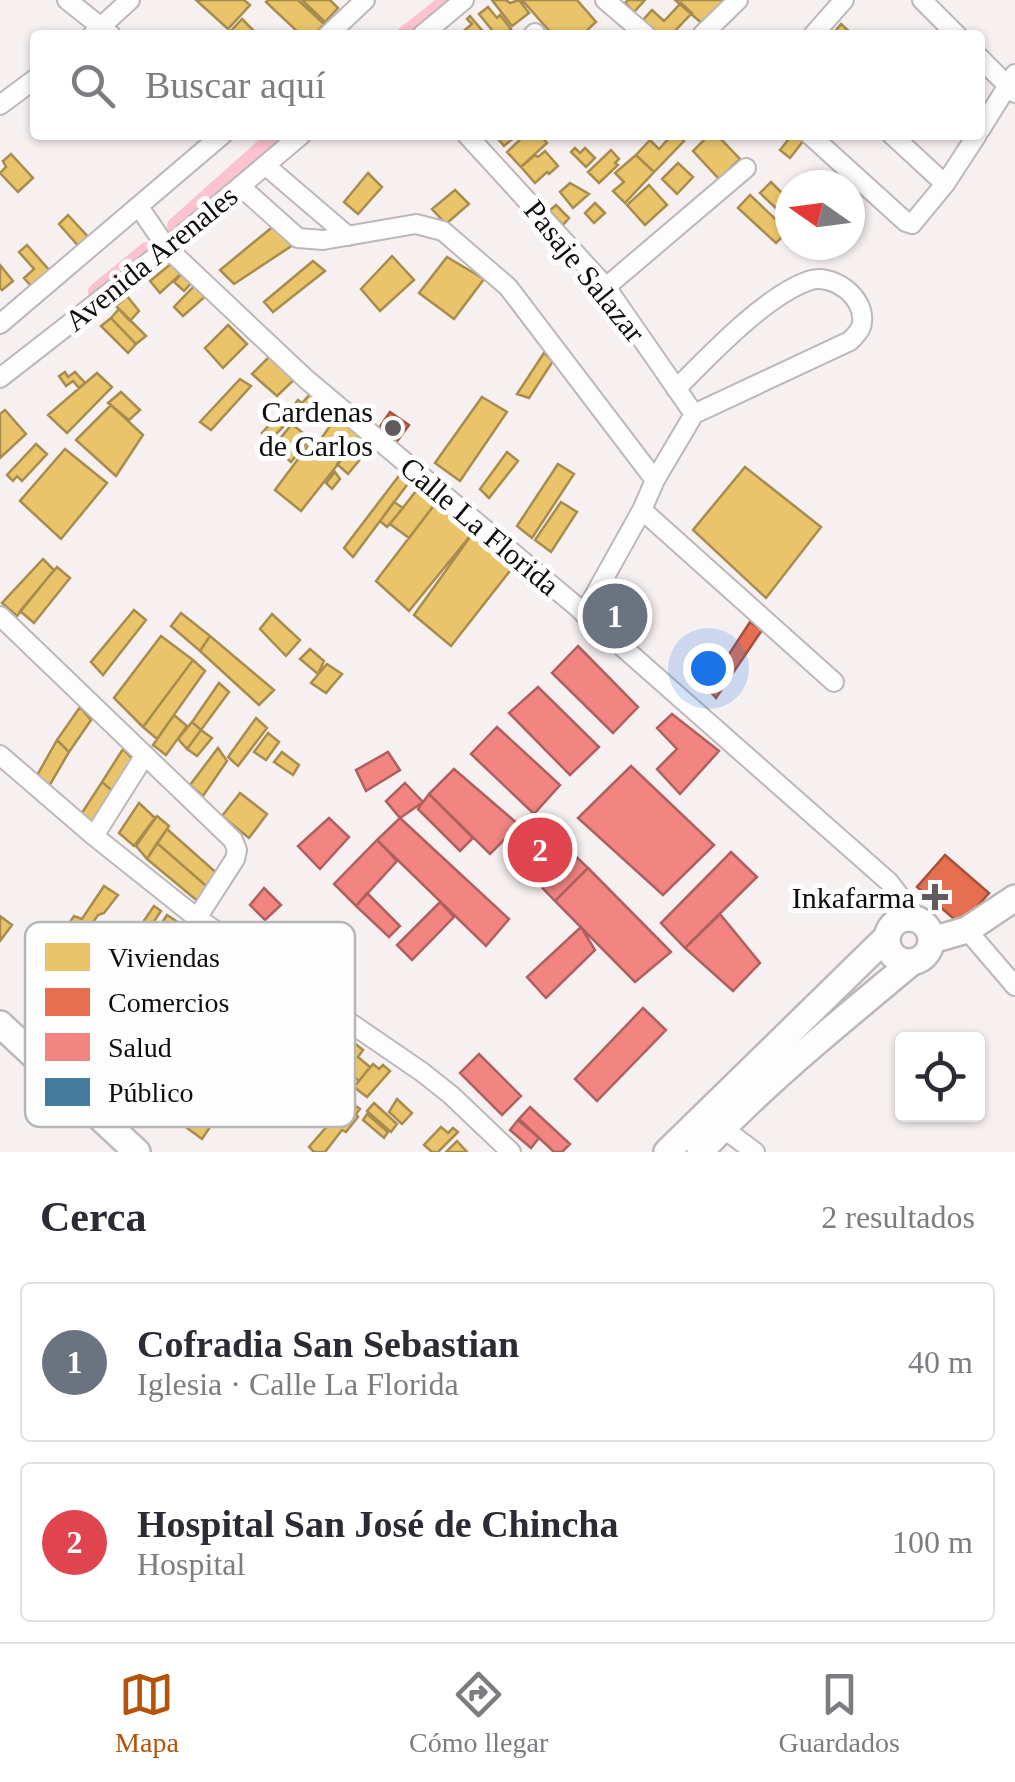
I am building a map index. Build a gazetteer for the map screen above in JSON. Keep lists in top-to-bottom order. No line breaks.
{"streets":{"street":["Avenida Arenales","Pasaje Salazar","Calle La Florida"]},"crossings":[["Avenida Arenales","Calle La Florida"]],"places":{"other":["Cardenas de Carlos"],"health":["Inkafarma"]},"legend":["Viviendas","Comercios","Salud","Público"],"north":"left","page":{"search":"Buscar aquí","pins":["1","2"],"heading":["Cerca","2 resultados"],"list":[{"mark":"1","name":"Cofradia San Sebastian","note":"Iglesia · Calle La Florida","value":"40 m"},{"mark":"2","name":"Hospital San José de Chincha","note":"Hospital","value":"100 m"}],"nav":["Mapa","Cómo llegar","Guardados"]}}
